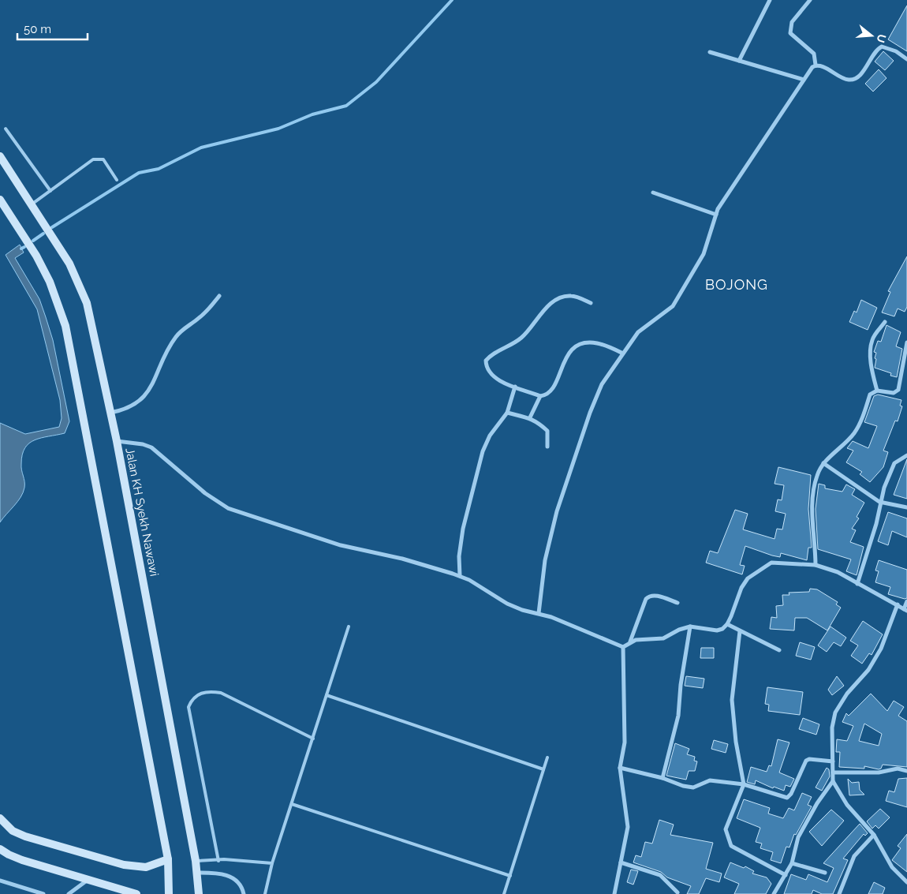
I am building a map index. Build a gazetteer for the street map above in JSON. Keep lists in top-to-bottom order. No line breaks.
{"streets":{"main road":["Jalan KH Syekh Nawawi"]},"districts":["BOJONG"],"scale_bar":"50 m","north":"right"}
